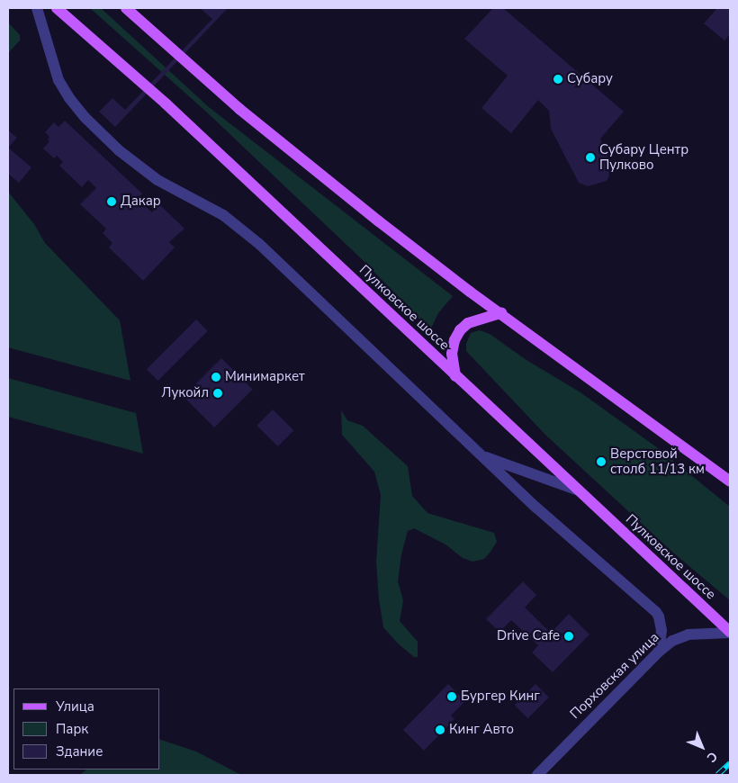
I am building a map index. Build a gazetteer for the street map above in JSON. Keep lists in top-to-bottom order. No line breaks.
{"streets":{"main road":["Пулковское шоссе"],"street":["Порховская улица"]},"crossings":[["Пулковское шоссе","Порховская улица"]],"places":["Субару","Субару Центр Пулково","Дакар","Минимаркет","Лукойл","Верстовой столб 11/13 км","Drive Cafe","Бургер Кинг","Кинг Авто"],"legend":["Улица","Парк","Здание"],"north":"bottom right"}
